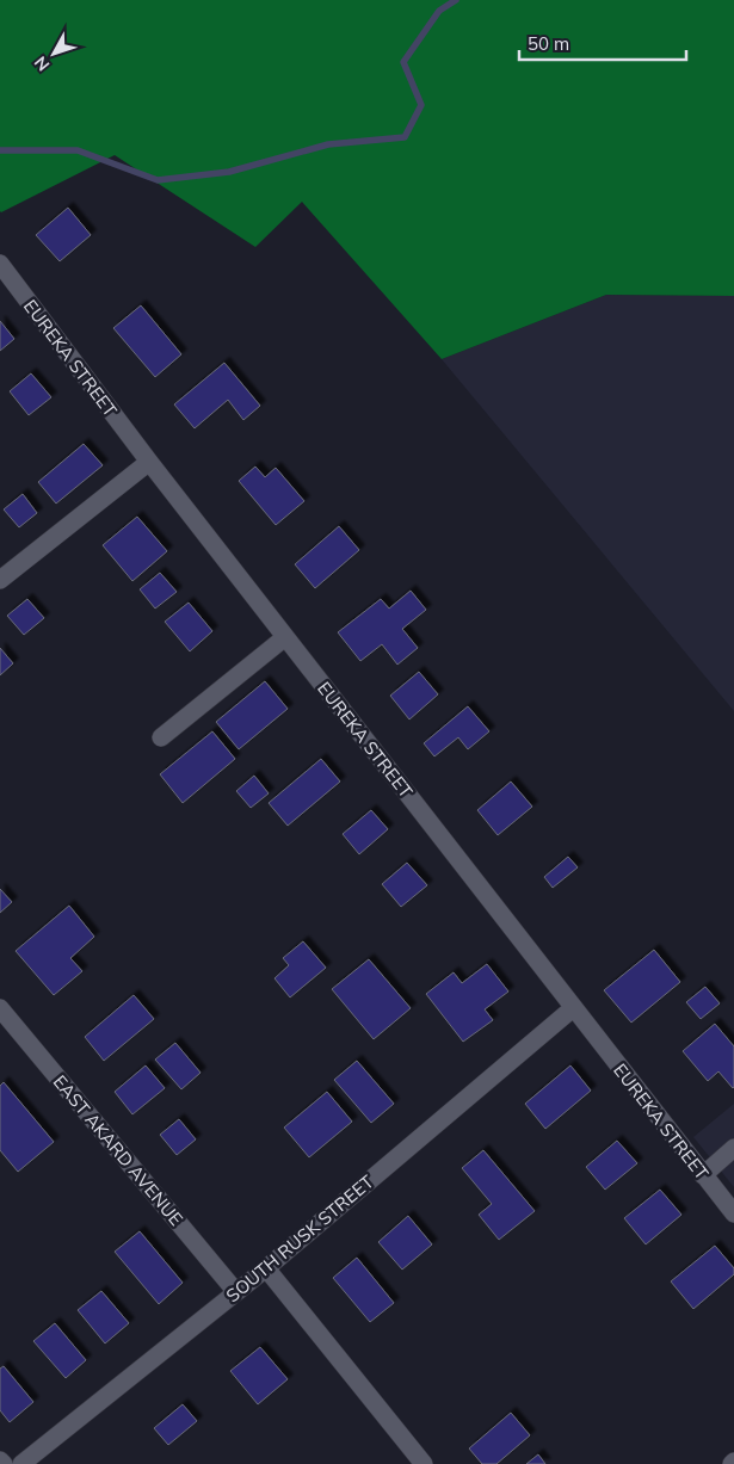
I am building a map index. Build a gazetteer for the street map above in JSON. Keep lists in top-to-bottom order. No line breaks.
{"streets":{"street":["EUREKA STREET","EAST AKARD AVENUE","SOUTH RUSK STREET"]},"crossings":[["EUREKA STREET","SOUTH RUSK STREET"],["EAST AKARD AVENUE","SOUTH RUSK STREET"]],"scale_bar":"50 m","north":"bottom left"}
